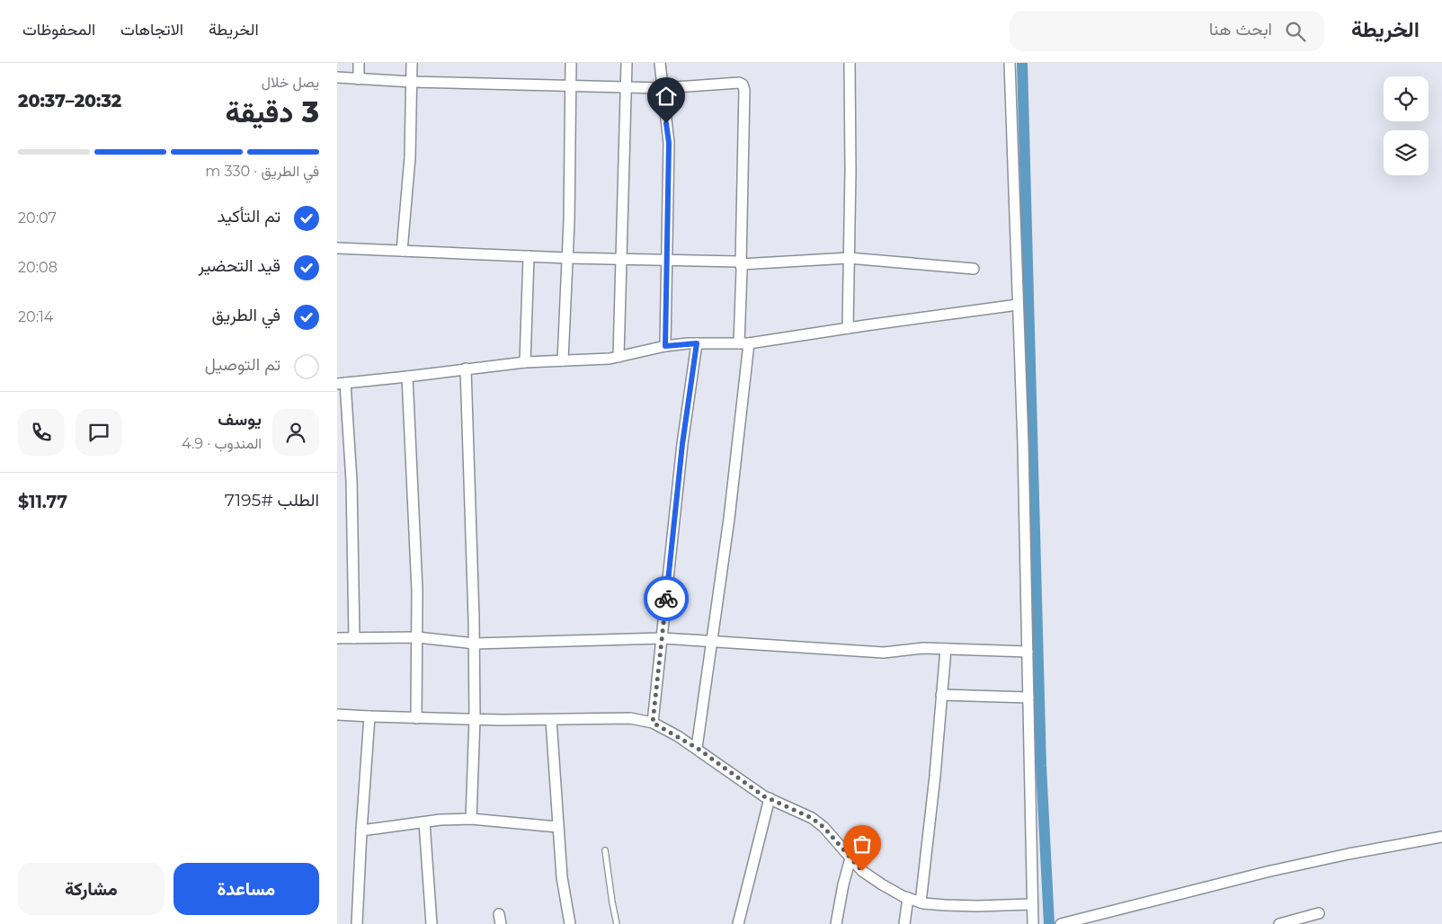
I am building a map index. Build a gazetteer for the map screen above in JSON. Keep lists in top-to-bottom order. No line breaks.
{"page":{"header":"الخريطة","search":"ابحث هنا","nav":["الخريطة","الاتجاهات","المحفوظات"],"heading":["3 دقيقة","يصل خلال","20:32–20:37"],"panel":["يوسف","المندوب · 4.9","الطلب #7195","$11.77"],"bar":"في الطريق · 330 m","list":[["تم التأكيد","20:07"],["قيد التحضير","20:08"],["في الطريق","20:14"],"تم التوصيل"],"buttons":["مساعدة","مشاركة"]}}
